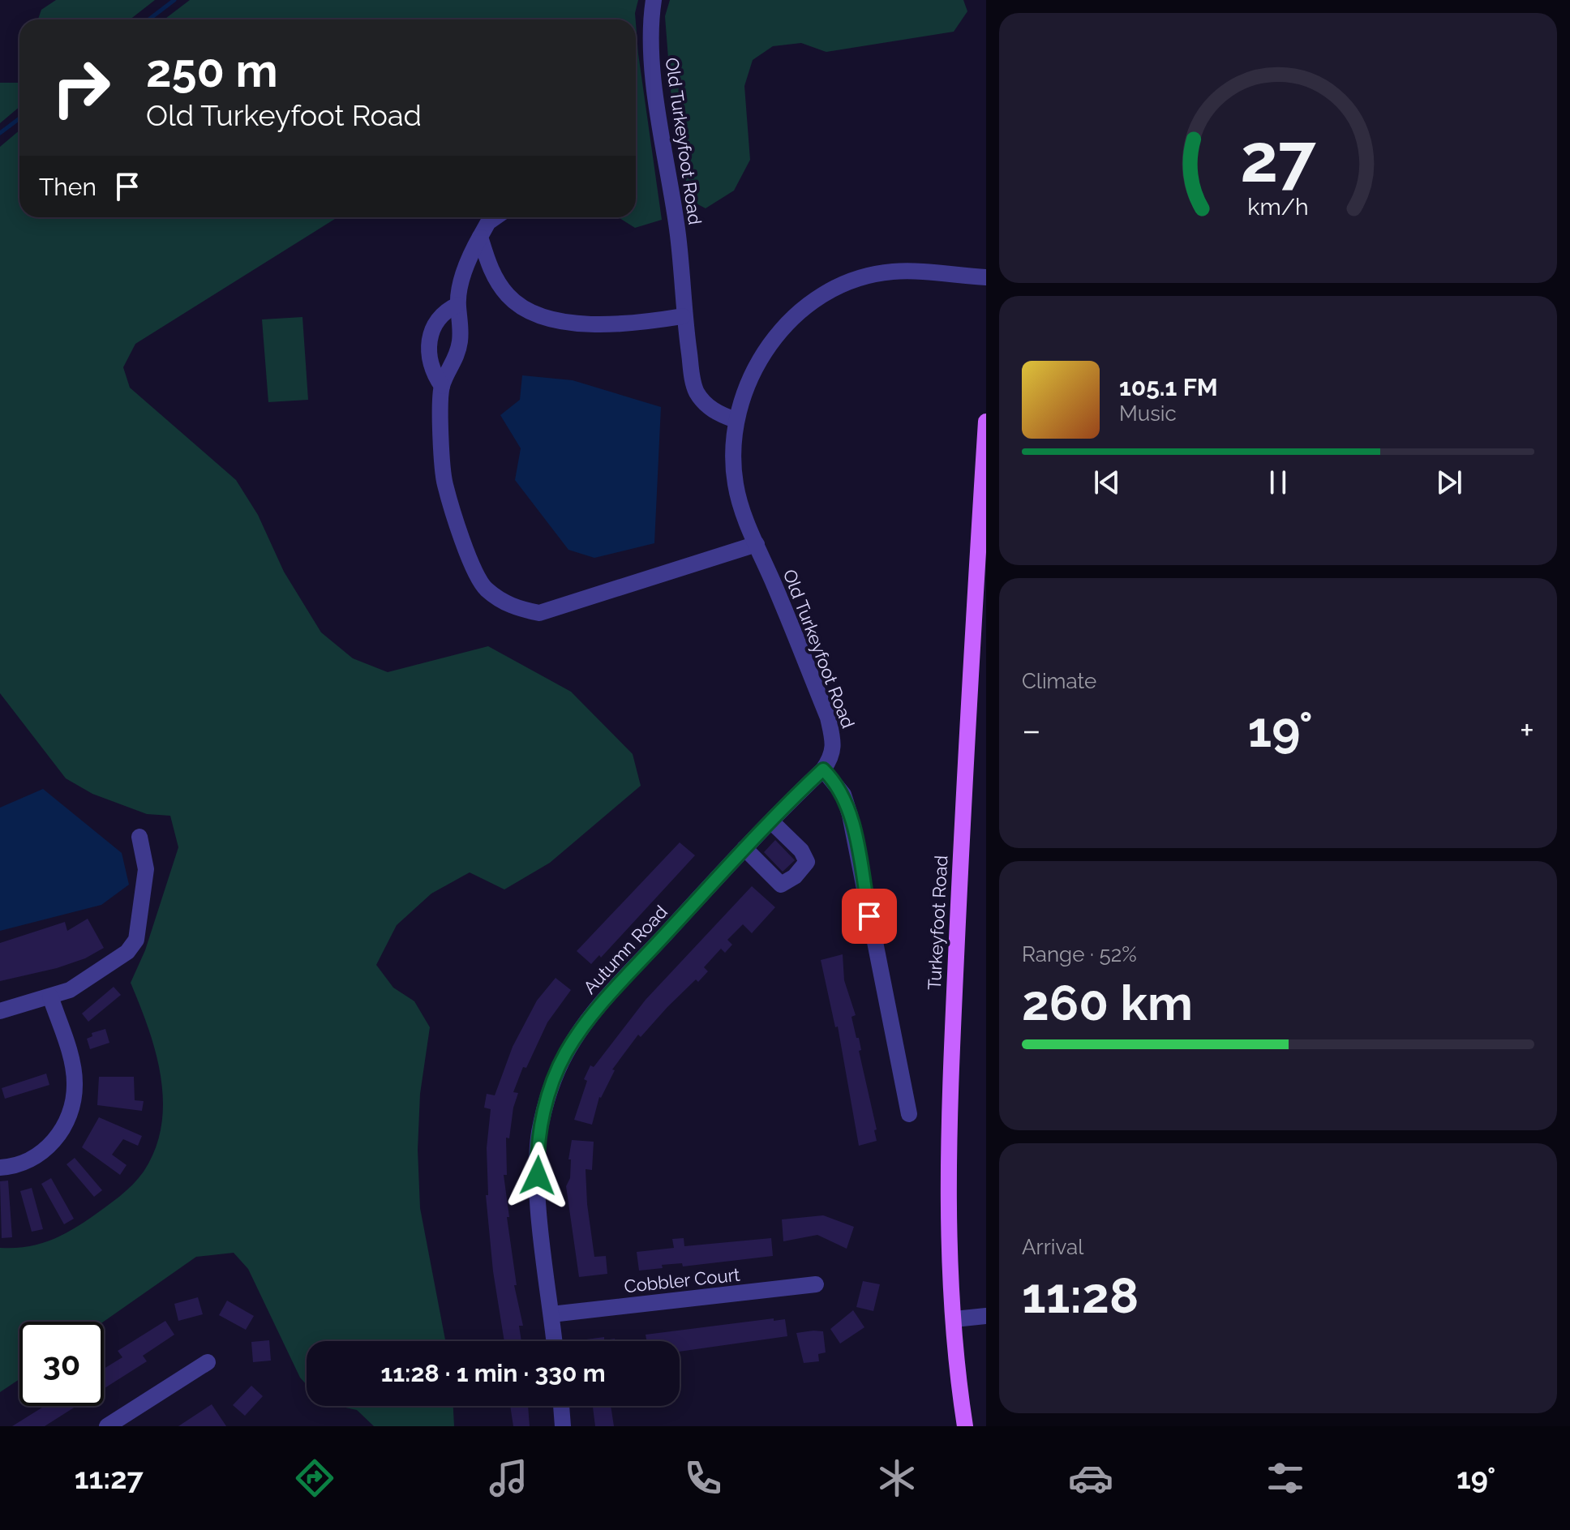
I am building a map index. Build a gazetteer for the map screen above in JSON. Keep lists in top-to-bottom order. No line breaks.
{"streets":{"main road":["Turkeyfoot Road"],"street":["Old Turkeyfoot Road","Autumn Road","Cobbler Court"]},"crossings":[["Old Turkeyfoot Road","Autumn Road"],["Autumn Road","Cobbler Court"]],"page":{"turn":["250 m","Old Turkeyfoot Road"],"then":"Then","song":["105.1 FM","Music"],"tile":["Climate",["Range · 52%","260 km"],["Arrival","11:28"]],"heat":["−","19°","+"],"limit":"30","trip":"11:28 · 1 min · 330 m","tabs":["11:27","19°"],"gauge":["27","km/h"]}}
